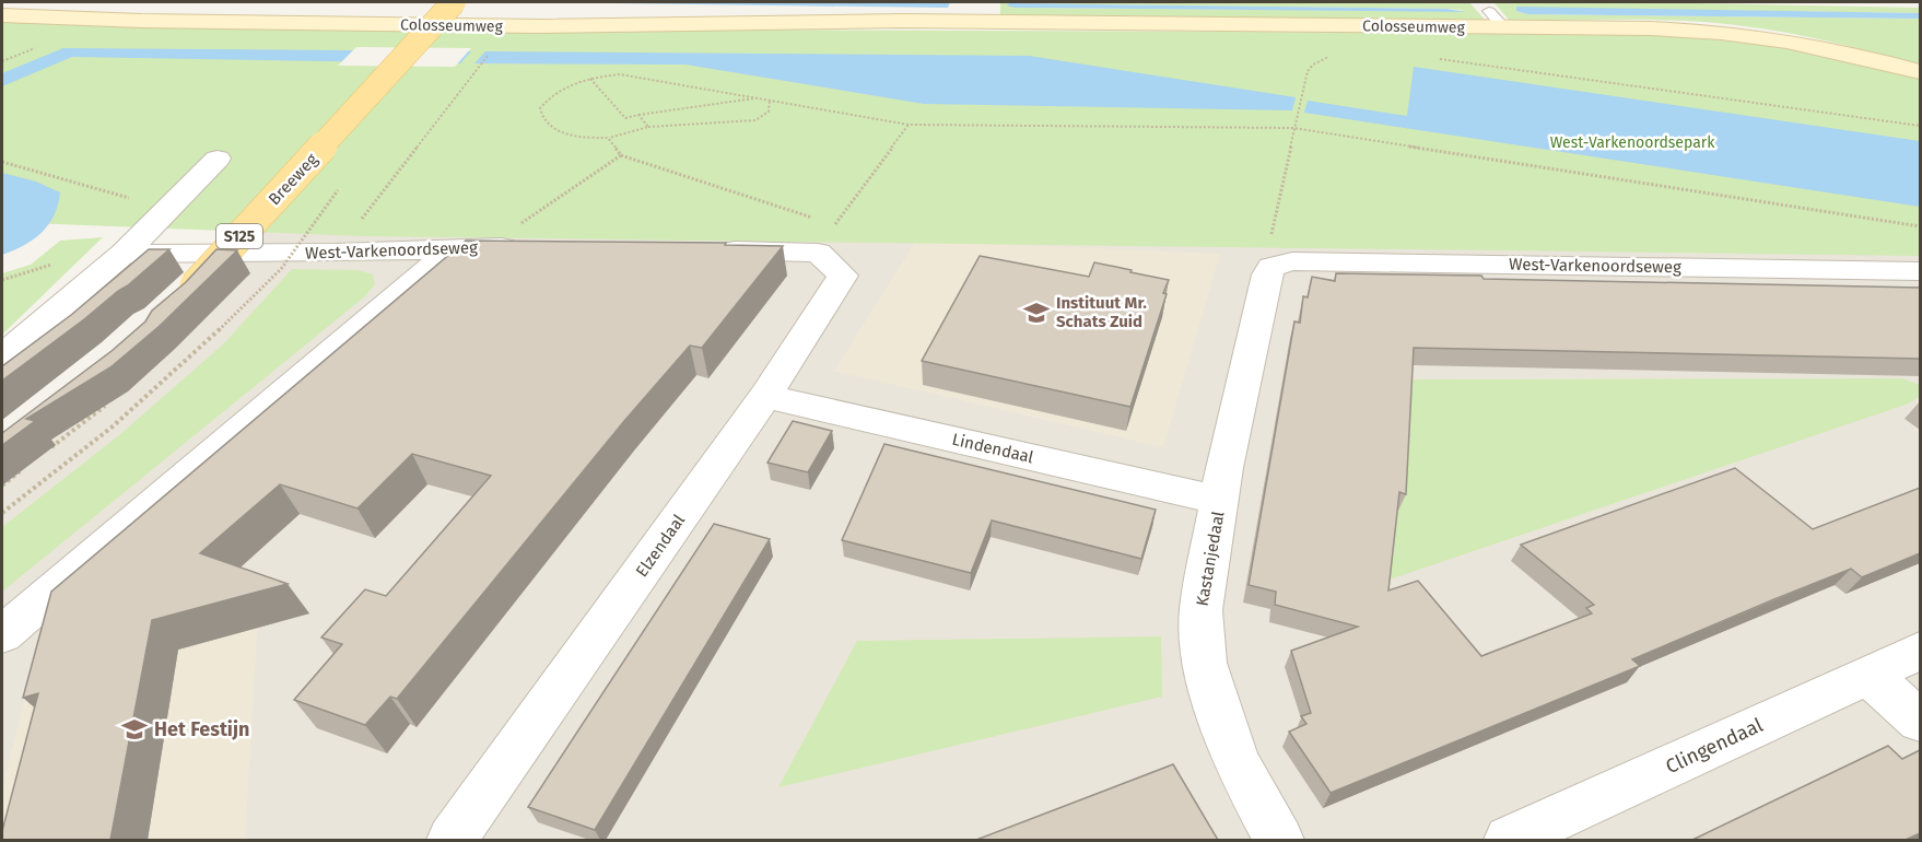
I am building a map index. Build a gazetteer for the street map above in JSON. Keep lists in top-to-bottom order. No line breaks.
{"streets":{"main road":["Colosseumweg","Breeweg","S125"],"street":["West-Varkenoordseweg","Lindendaal","Elzendaal","Kastanjedaal","Clingendaal"]},"crossings":[["West-Varkenoordseweg","Kastanjedaal"],["Lindendaal","Elzendaal"],["Lindendaal","Kastanjedaal"]],"parks":["West-Varkenoordsepark"],"places":{"school or university":["Instituut Mr. Schats Zuid","Het Festijn"]}}
